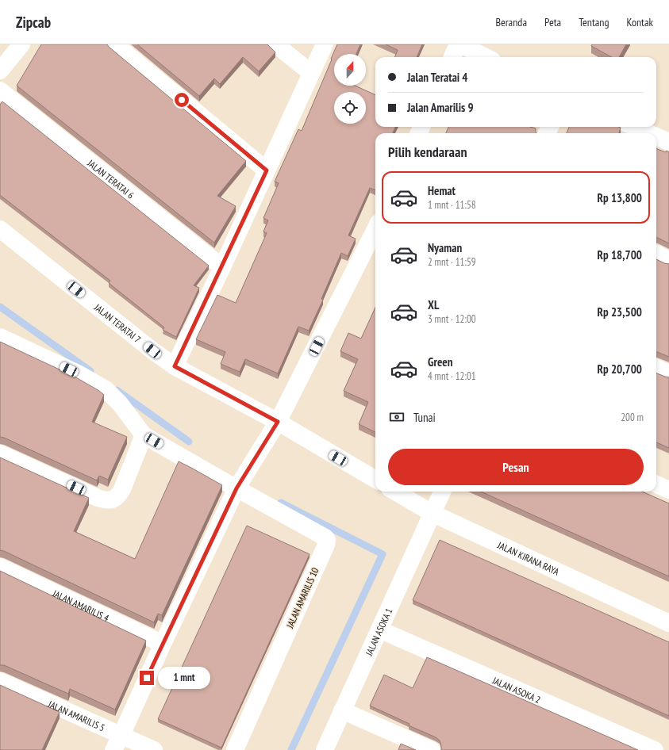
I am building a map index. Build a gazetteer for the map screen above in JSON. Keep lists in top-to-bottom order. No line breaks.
{"streets":{"street":["JALAN TERATAI 6","JALAN TERATAI 7","JALAN KIRANA RAYA","JALAN AMARILIS 10","JALAN AMARILIS 4","JALAN ASOKA 1","JALAN ASOKA 2","JALAN AMARILIS 5"]},"crossings":[["JALAN KIRANA RAYA","JALAN ASOKA 1"],["JALAN ASOKA 1","JALAN ASOKA 2"]],"north":"top","page":{"header":"Zipcab","nav":["Beranda","Peta","Tentang","Kontak"],"banner":["Jalan Teratai 4","Jalan Amarilis 9"],"heading":"Pilih kendaraan","list":[{"name":"Hemat","note":"1 mnt · 11:58","value":"Rp 13,800"},{"name":"Nyaman","note":"2 mnt · 11:59","value":"Rp 18,700"},{"name":"XL","note":"3 mnt · 12:00","value":"Rp 23,500"},{"name":"Green","note":"4 mnt · 12:01","value":"Rp 20,700"}],"pay":["Tunai","200 m"],"buttons":"Pesan","bubble":"1 mnt"}}
